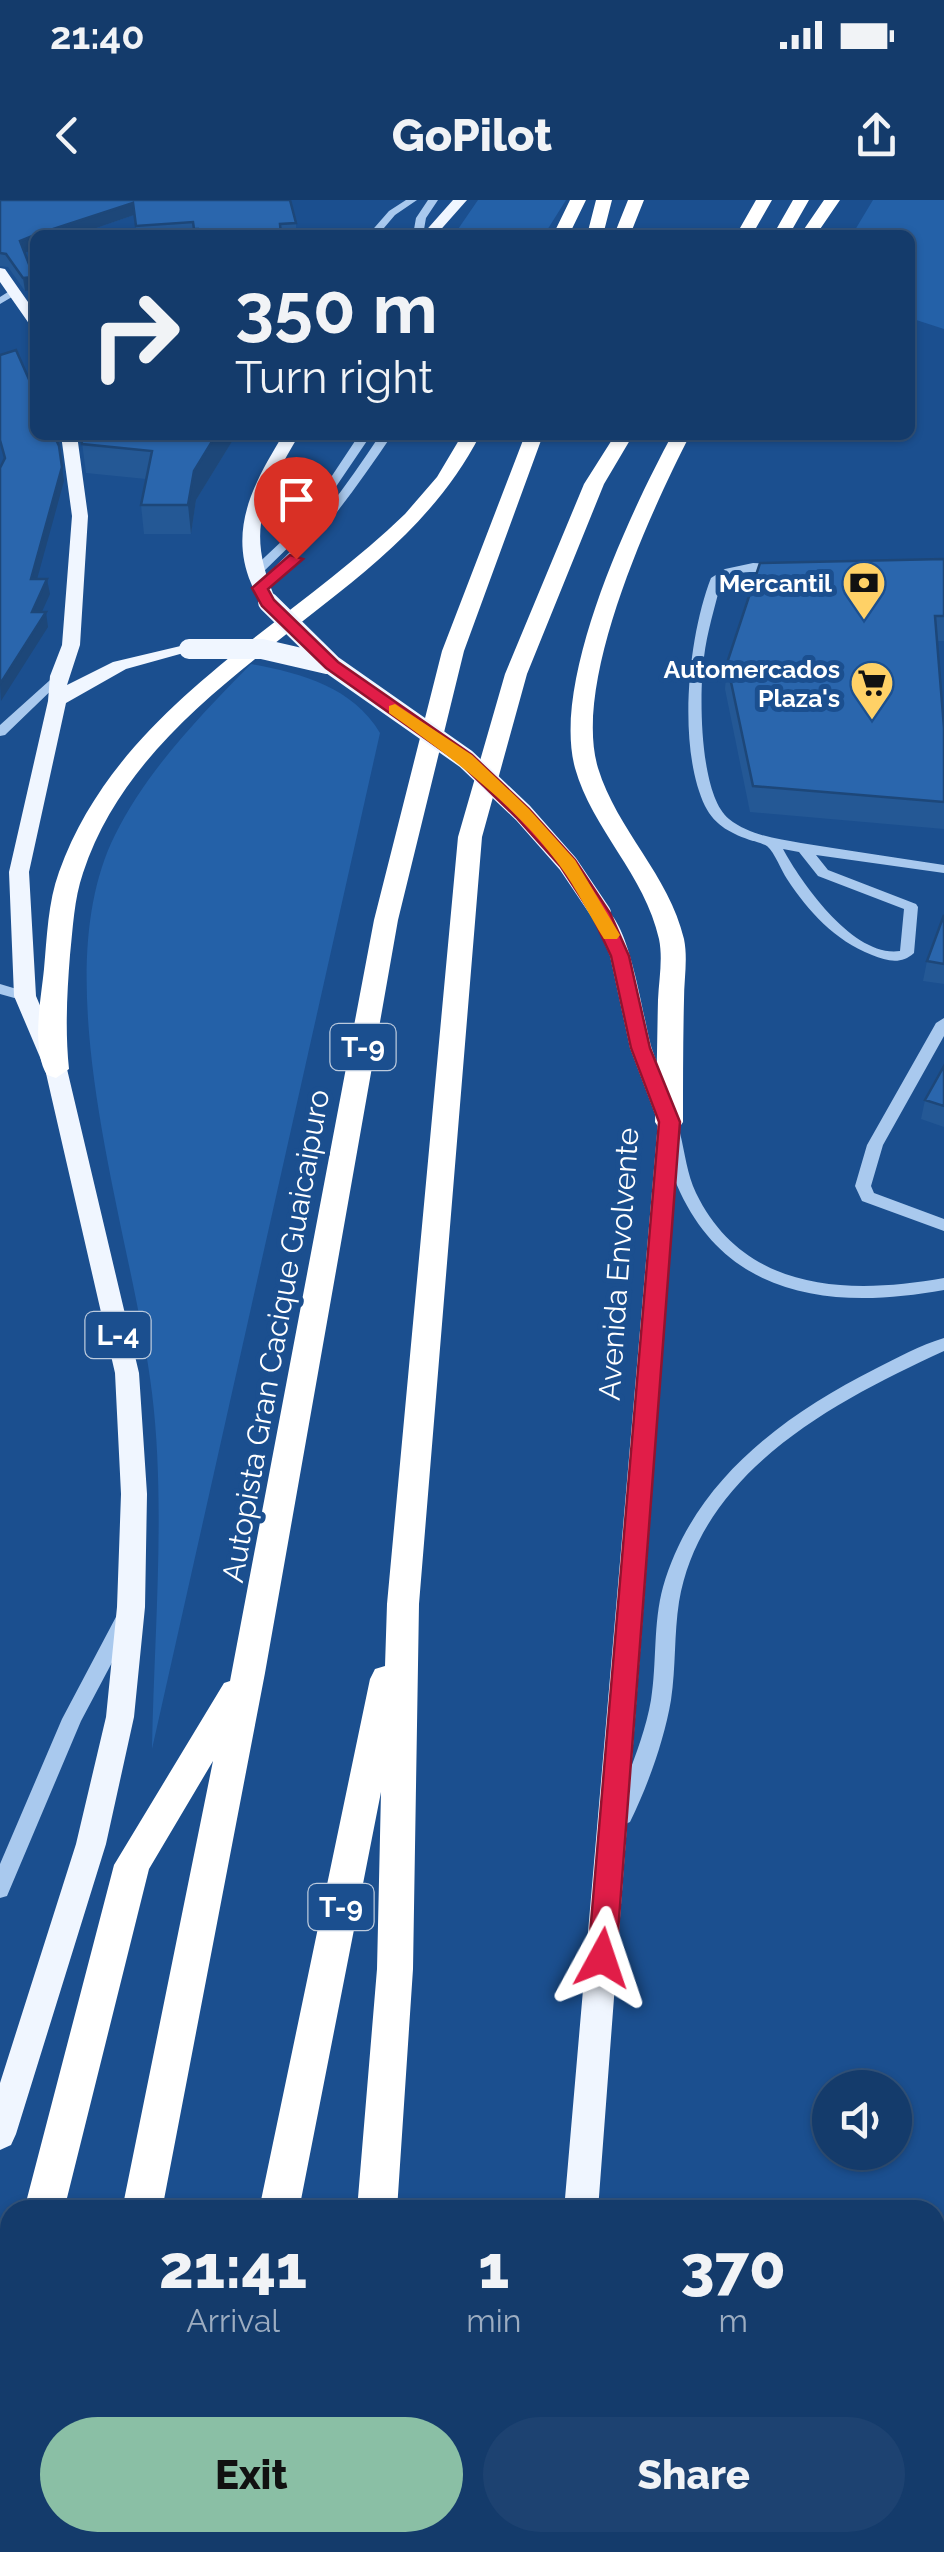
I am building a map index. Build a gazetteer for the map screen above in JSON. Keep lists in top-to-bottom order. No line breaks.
{"streets":{"highway":["T-9","Autopista Gran Cacique Guaicaipuro"],"main road":["Avenida Envolvente","L-4"]},"crossings":[["T-9","Autopista Gran Cacique Guaicaipuro"]],"places":{"bank":["Mercantil"],"supermarket":["Automercados Plaza's"]},"page":{"status":"21:40","header":"GoPilot","turn":["350 m","Turn right"],"eta":["21:41","Arrival","1","min","370","m"],"buttons":["Exit","Share"]}}
